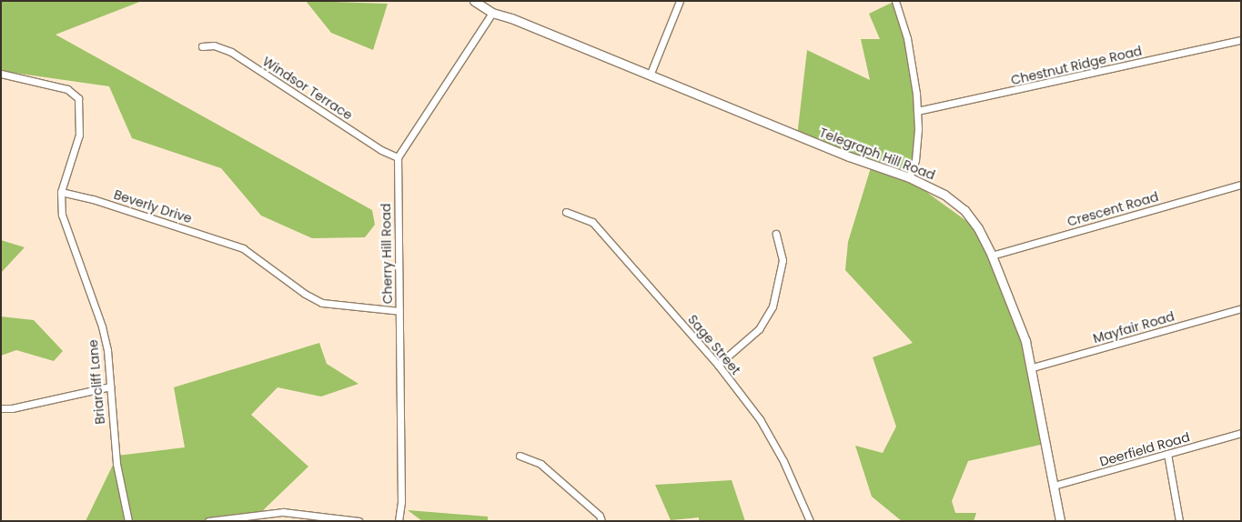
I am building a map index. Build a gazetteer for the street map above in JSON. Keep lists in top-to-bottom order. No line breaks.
{"streets":{"street":["Chestnut Ridge Road","Windsor Terrace","Telegraph Hill Road","Beverly Drive","Crescent Road","Cherry Hill Road","Mayfair Road","Sage Street","Briarcliff Lane","Deerfield Road"]},"crossings":[["Windsor Terrace","Cherry Hill Road"],["Telegraph Hill Road","Crescent Road"],["Telegraph Hill Road","Mayfair Road"],["Telegraph Hill Road","Deerfield Road"],["Beverly Drive","Cherry Hill Road"],["Beverly Drive","Briarcliff Lane"]]}
